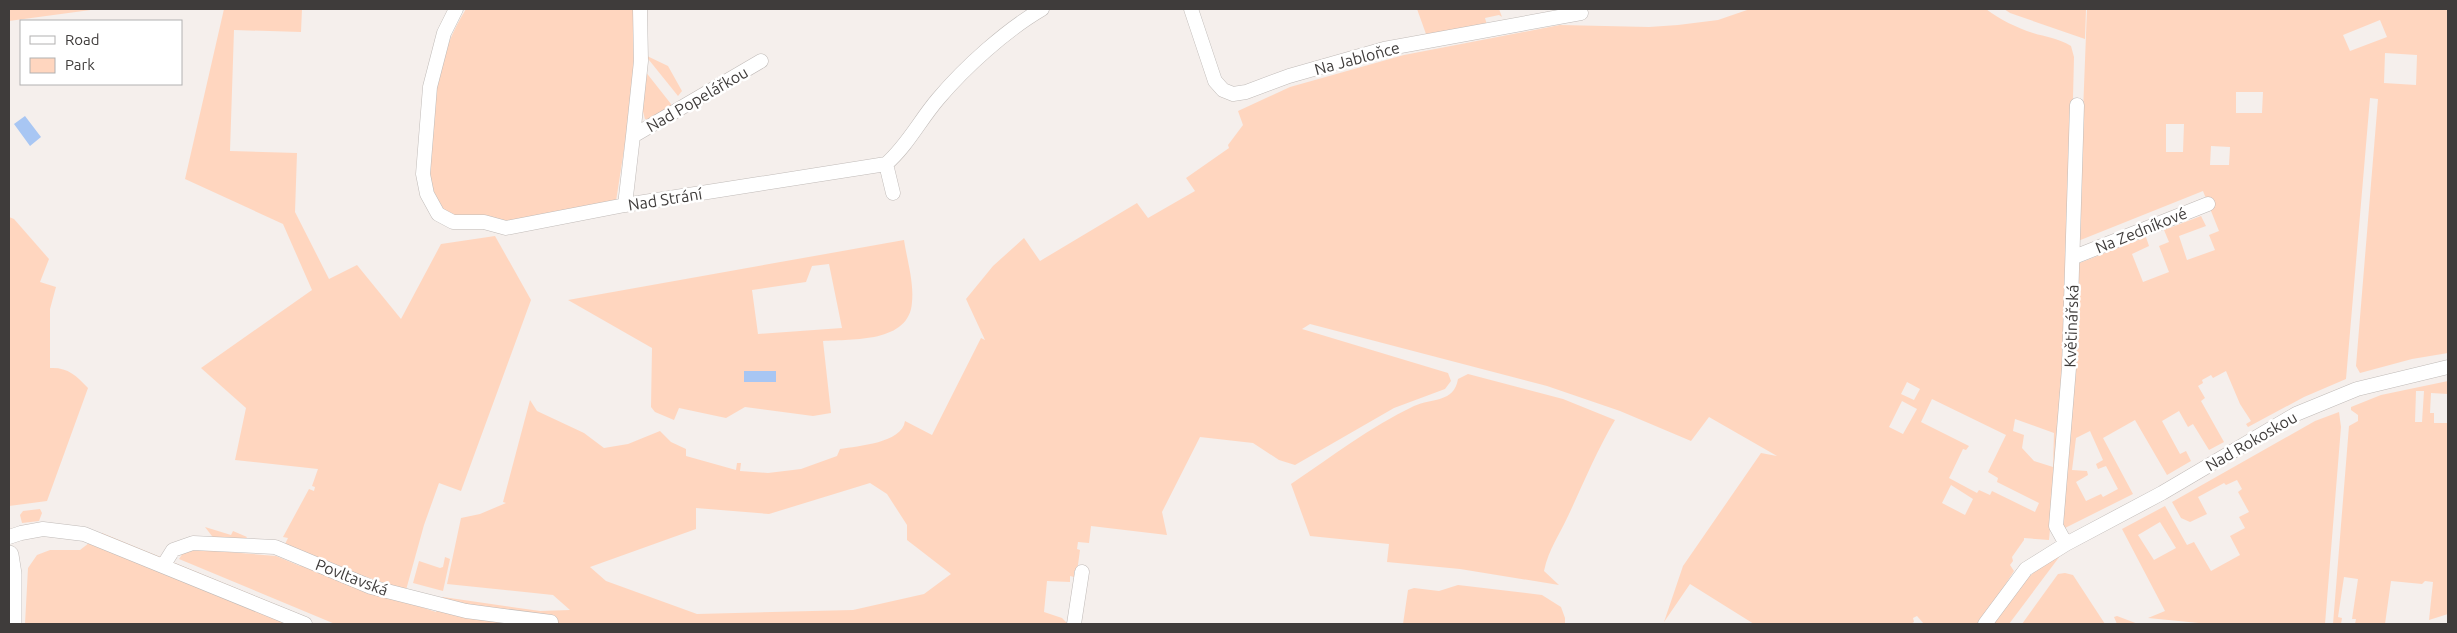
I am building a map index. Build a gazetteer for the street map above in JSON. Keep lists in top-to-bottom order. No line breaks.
{"streets":{"street":["Na Jabloňce","Nad Popelářkou","Nad Strání","Na Zedníkové","Květinářská","Nad Rokoskou","Povltavská"]},"crossings":[["Nad Popelářkou","Nad Strání"],["Na Zedníkové","Květinářská"],["Květinářská","Nad Rokoskou"]],"legend":["Road","Park"]}
